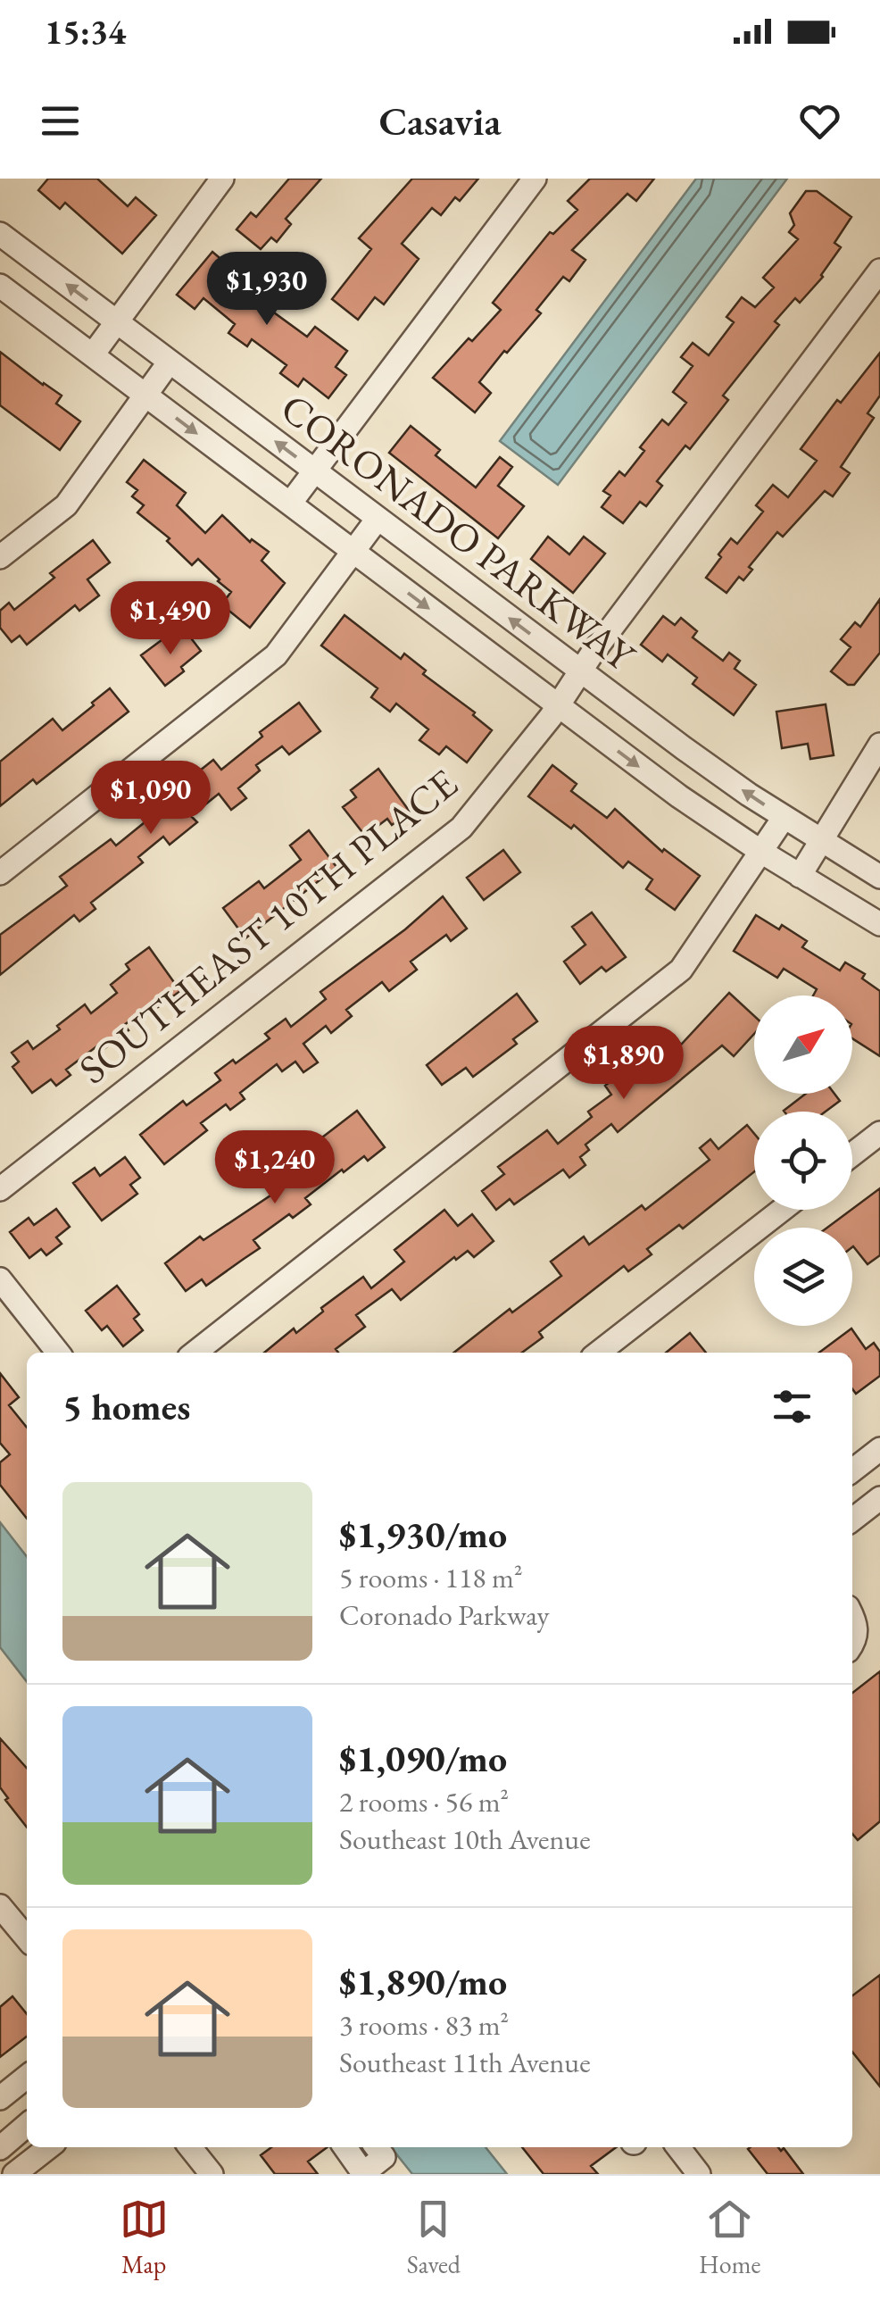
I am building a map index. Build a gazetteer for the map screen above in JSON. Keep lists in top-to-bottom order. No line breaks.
{"streets":{"street":["CORONADO PARKWAY","SOUTHEAST 10TH PLACE"]},"crossings":[["CORONADO PARKWAY","SOUTHEAST 10TH PLACE"]],"north":"top right","page":{"status":"15:34","header":"Casavia","price":["$1,930","$1,490","$1,090","$1,890","$1,240"],"heading":"5 homes","list":[{"name":"$1,930/mo","note":"5 rooms · 118 m² · Coronado Parkway"},{"name":"$1,090/mo","note":"2 rooms · 56 m² · Southeast 10th Avenue"},{"name":"$1,890/mo","note":"3 rooms · 83 m² · Southeast 11th Avenue"}],"tabs":["Map","Saved","Home"]}}
